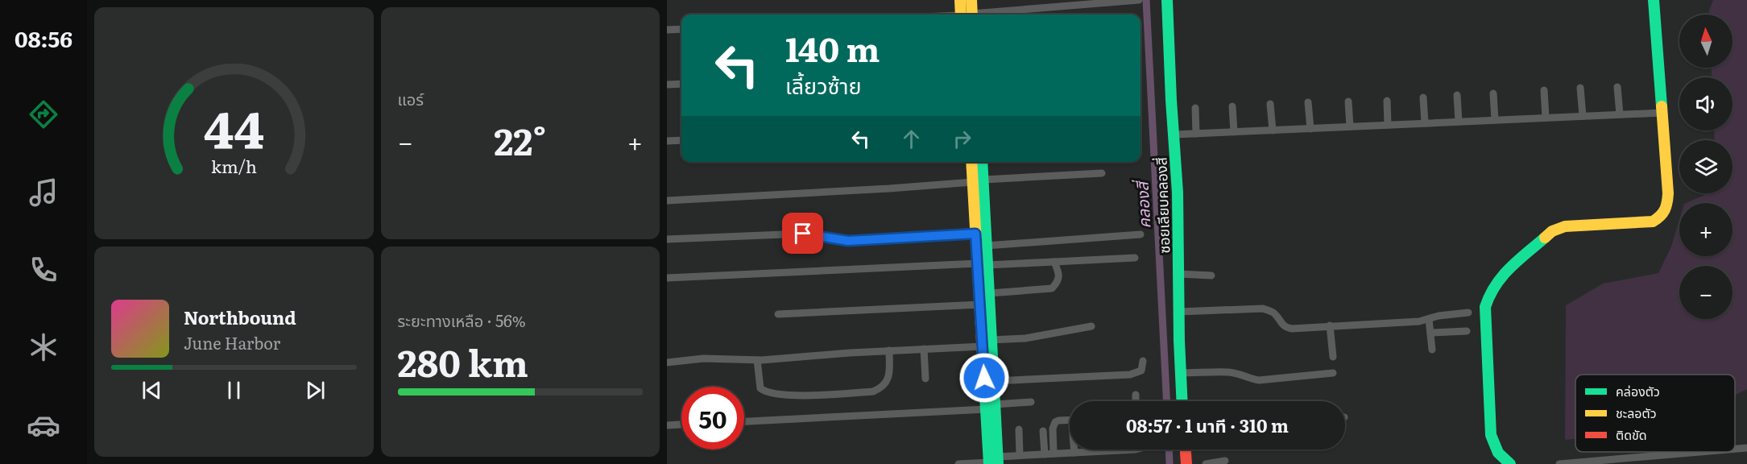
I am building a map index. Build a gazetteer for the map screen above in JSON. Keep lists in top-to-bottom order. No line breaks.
{"streets":{"street":["ซอยเลียบคลองสี่"]},"water":["คลองสี่"],"legend":["คล่องตัว","ชะลอตัว","ติดขัด"],"north":"top","page":{"tabs":"08:56","tile":["แอร์",["ระยะทางเหลือ · 56%","280 km"]],"map_buttons":["+","−"],"turn":["140 m","เลี้ยวซ้าย"],"heat":["−","22°","+"],"song":["Northbound","June Harbor"],"limit":"50","trip":"08:57 · 1 นาที · 310 m","gauge":["44","km/h"]}}
